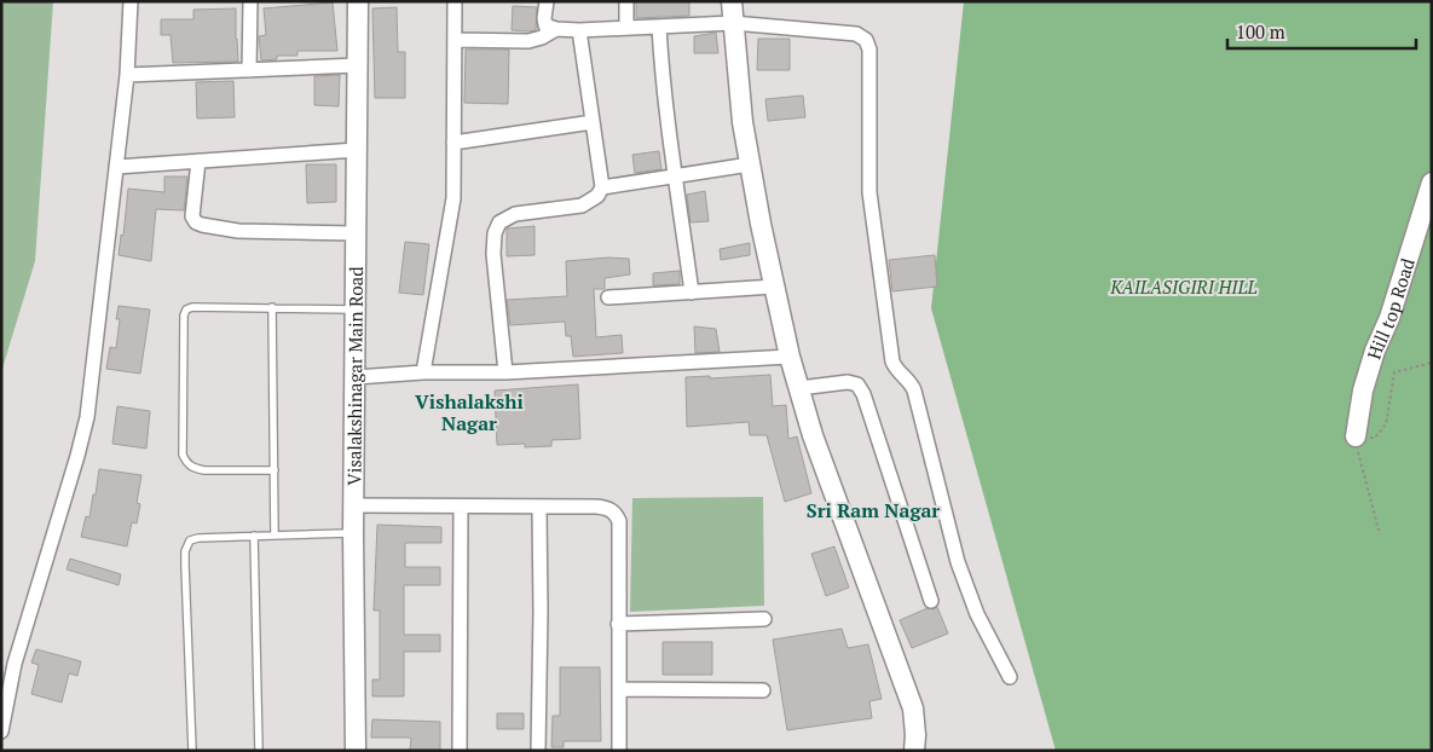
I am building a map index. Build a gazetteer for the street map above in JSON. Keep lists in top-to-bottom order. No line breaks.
{"streets":{"street":["Hill top Road","Visalakshinagar Main Road"]},"districts":["Vishalakshi Nagar","Sri Ram Nagar"],"parks":["KAILASIGIRI HILL"],"scale_bar":"100 m"}
